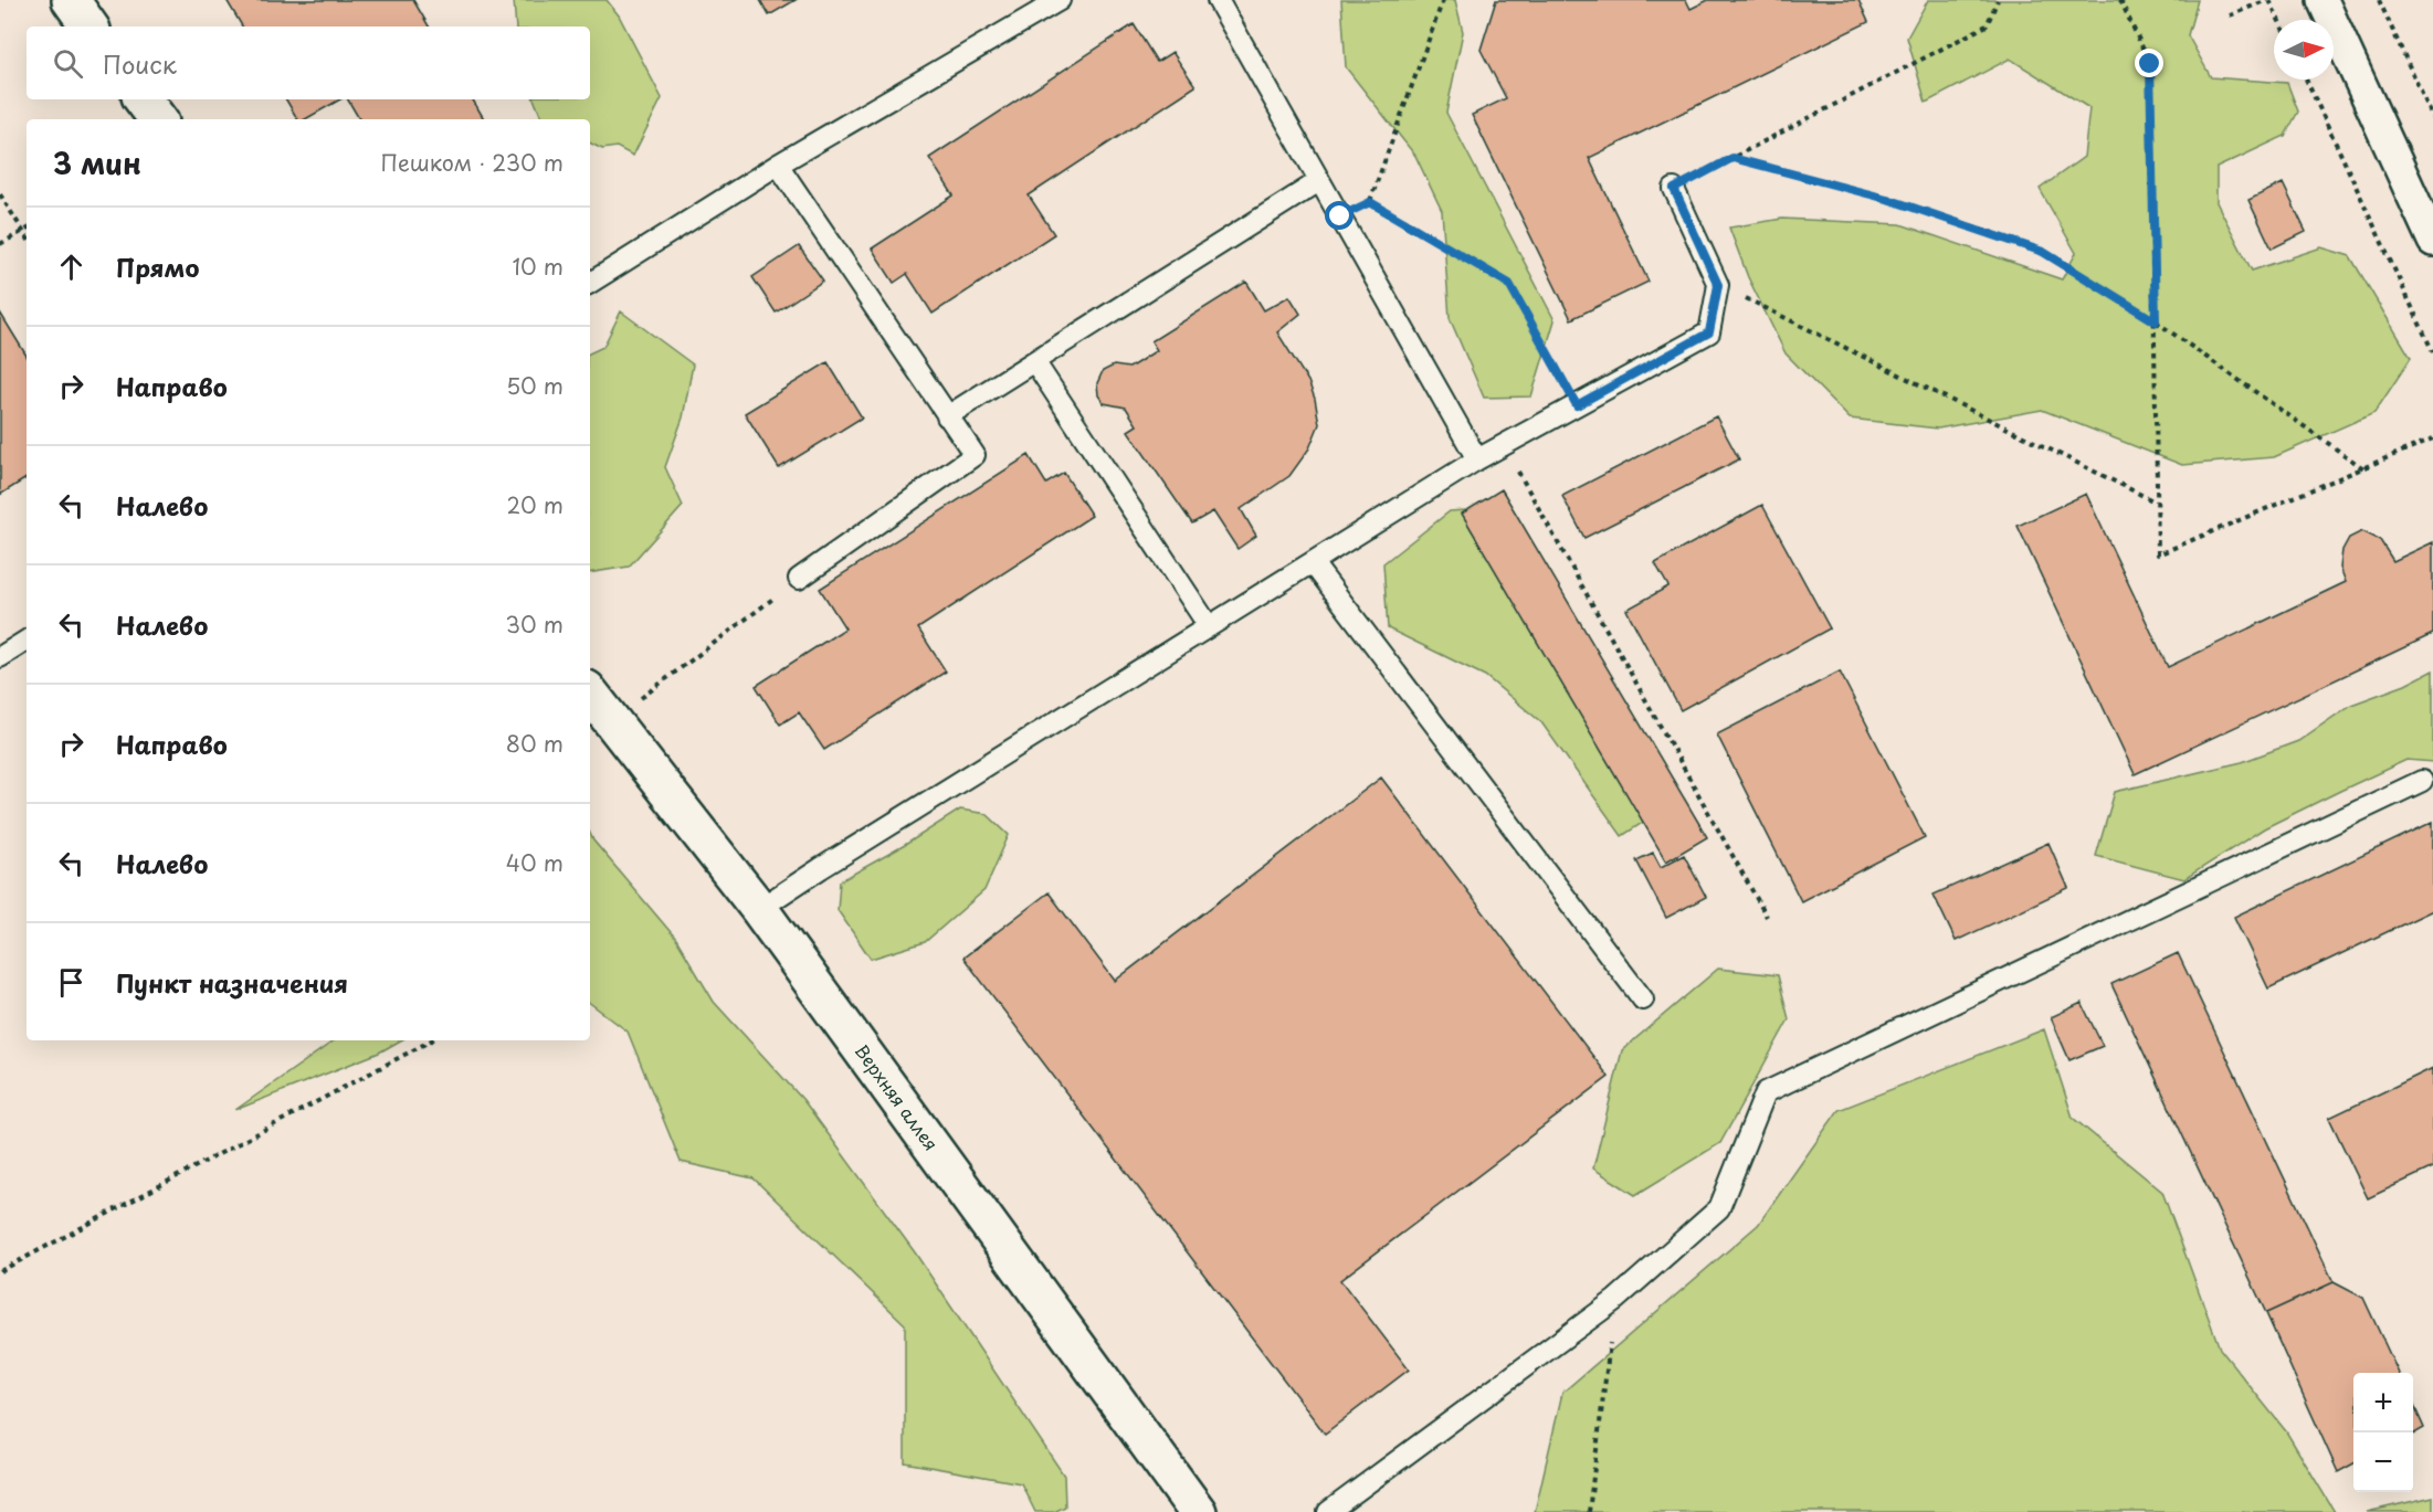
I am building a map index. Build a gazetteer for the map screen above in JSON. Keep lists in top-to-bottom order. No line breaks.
{"streets":{"street":["Верхняя аллея"]},"north":"right","page":{"search":"Поиск","heading":["3 мин","Пешком · 230 m"],"list":[["Прямо","10 m"],["Направо","50 m"],["Налево","20 m"],["Налево","30 m"],["Направо","80 m"],["Налево","40 m"],"Пункт назначения"],"map_buttons":["+","−"]}}
